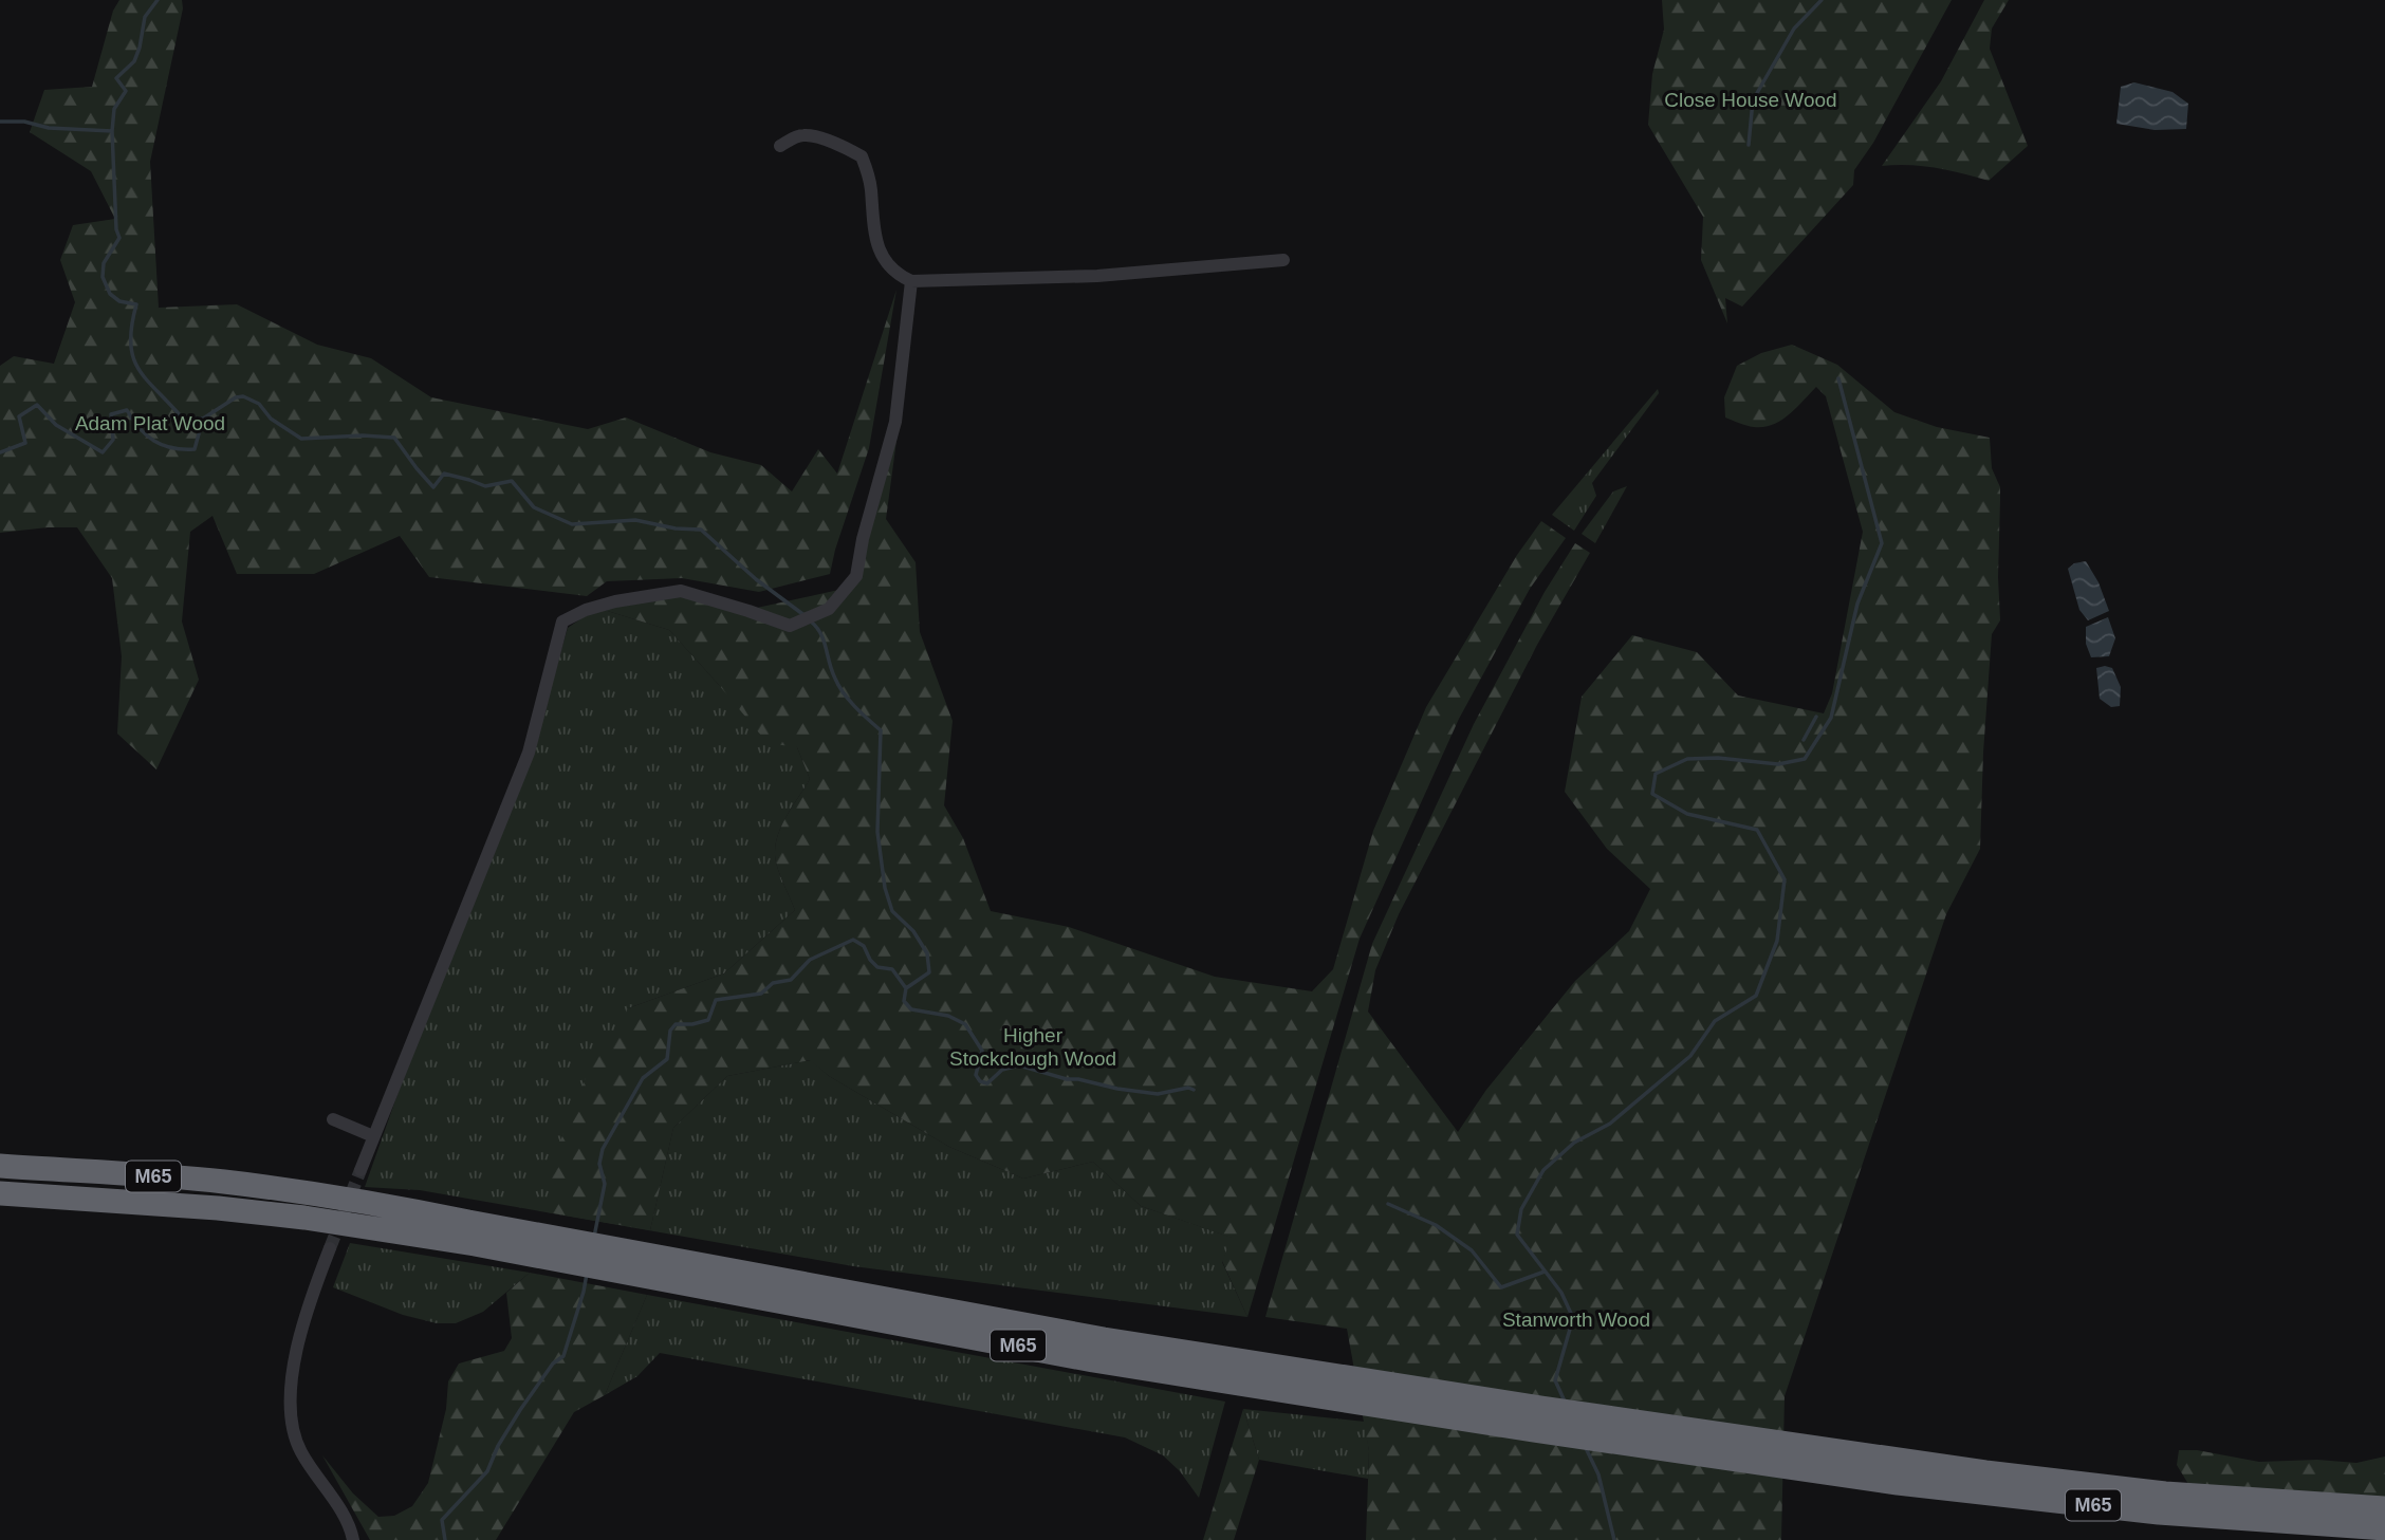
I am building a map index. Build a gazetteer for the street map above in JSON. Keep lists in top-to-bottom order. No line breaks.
{"streets":{"highway":["M65"]},"parks":["Close House Wood","Adam Plat Wood","Higher Stockclough Wood","Stanworth Wood"]}
